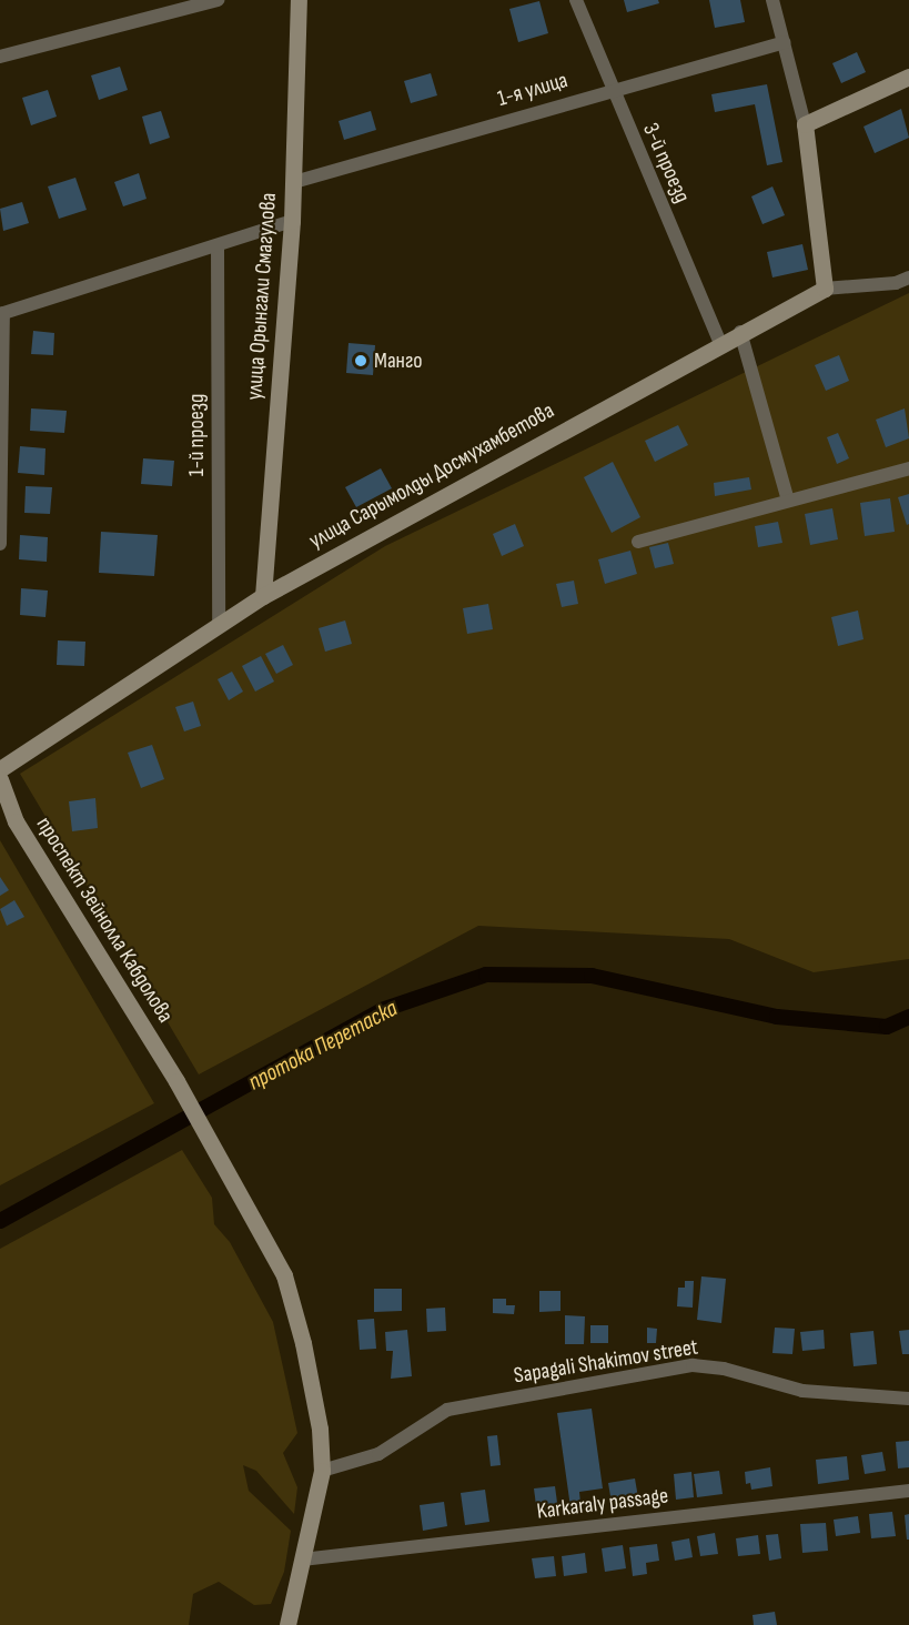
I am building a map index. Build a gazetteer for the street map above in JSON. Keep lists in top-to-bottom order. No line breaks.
{"streets":{"main road":["улица Орынгали Смагулова","улица Сарымолды Досмухамбетова","проспект Зейнолла Кабдолова"],"street":["1-я улица","3-й проезд","1-й проезд","Sapagali Shakimov street","Karkaraly passage"]},"crossings":[["1-я улица","3-й проезд"],["1-я улица","улица Орынгали Смагулова"],["3-й проезд","улица Сарымолды Досмухамбетова"],["улица Орынгали Смагулова","улица Сарымолды Досмухамбетова"],["1-й проезд","улица Сарымолды Досмухамбетова"],["проспект Зейнолла Кабдолова","Sapagali Shakimov street"]],"water":["протока Перетаска"],"places":["Манго"]}
